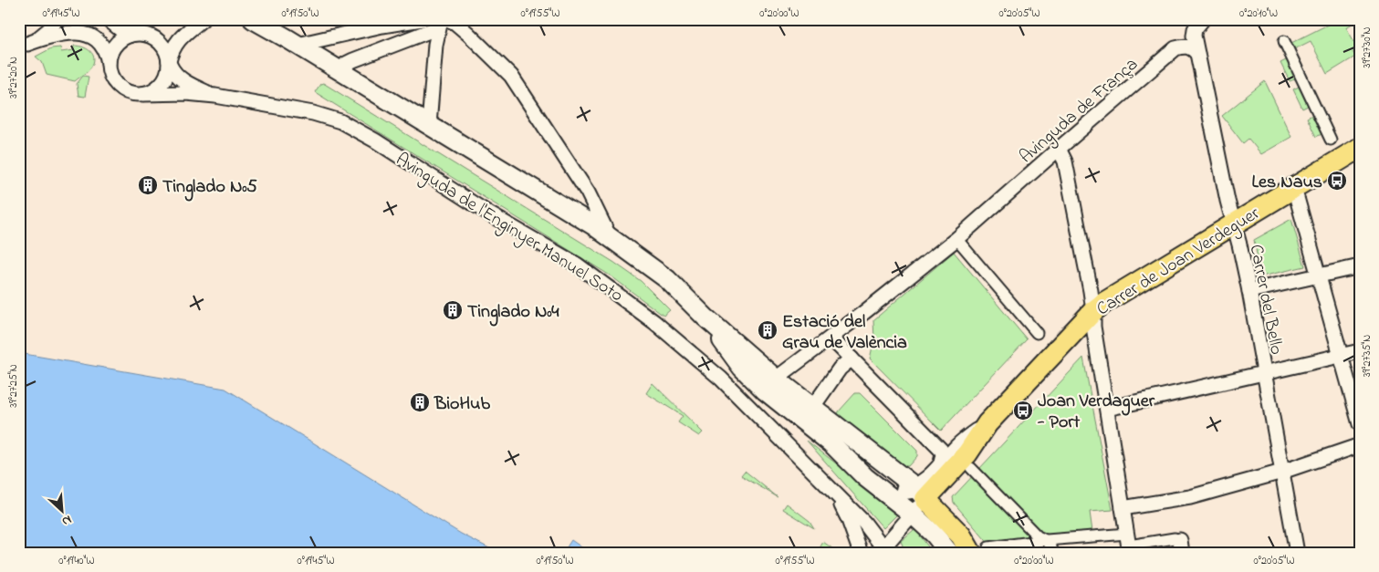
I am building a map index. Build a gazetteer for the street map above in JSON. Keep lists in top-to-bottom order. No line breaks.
{"streets":{"main road":["Carrer de Joan Verdeguer"],"street":["Avinguda de França","Avinguda de l'Enginyer Manuel Soto","Carrer del Bello"]},"crossings":[["Avinguda de França","Carrer del Bello"],["Avinguda de l'Enginyer Manuel Soto","Carrer de Joan Verdeguer"],["Carrer de Joan Verdeguer","Carrer del Bello"]],"places":{"bus stop":["Les Naus","Joan Verdaguer - Port"],"building":["Tinglado Nº5","Tinglado Nº4","Estació del Grau de València","BioHub"]},"north":"bottom right","coordinates":["0°19'45\"W","0°19'50\"W","0°19'55\"W","0°20'00\"W","0°20'05\"W","0°20'10\"W","39°27'30\"N","39°27'20\"N","39°27'35\"N","39°27'25\"N","0°19'40\"W"]}
